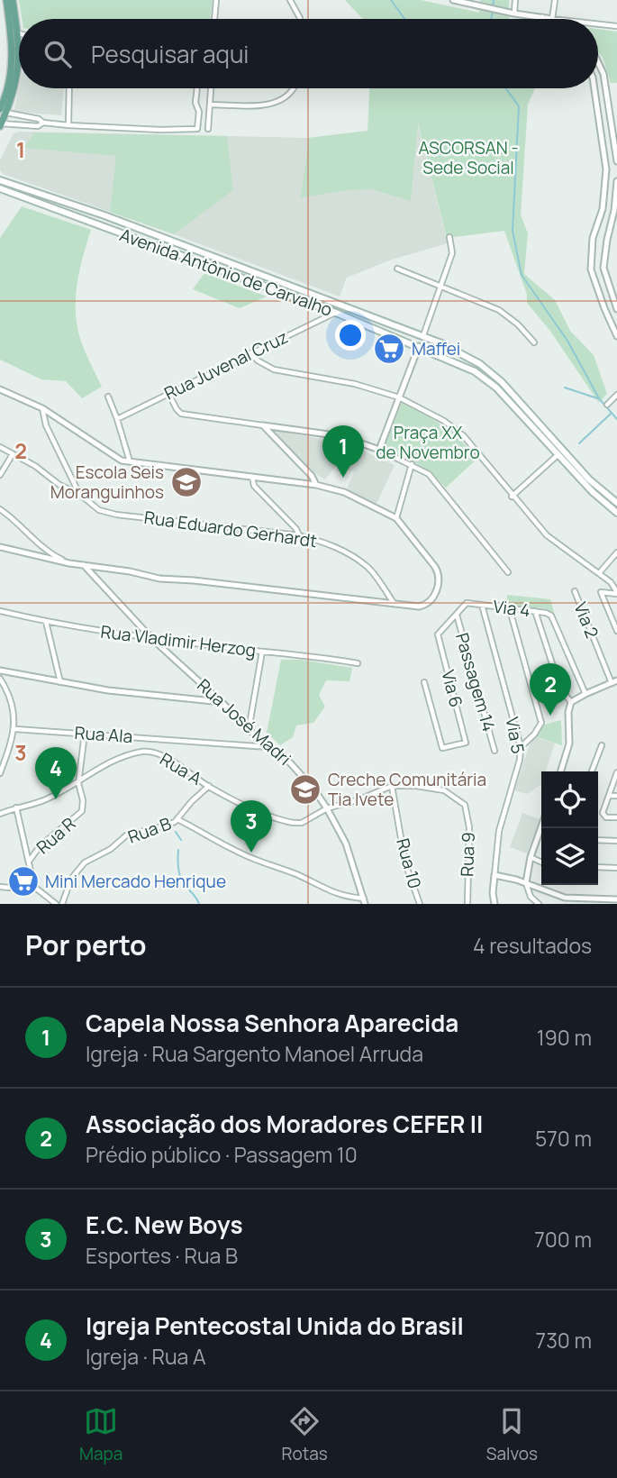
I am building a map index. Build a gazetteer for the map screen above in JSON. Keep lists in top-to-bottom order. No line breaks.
{"streets":{"main road":["Avenida Antônio de Carvalho"],"street":["Rua Juvenal Cruz","Rua Eduardo Gerhardt","Via 4","Via 2","Rua Vladimir Herzog","Passagem 14","Via 6","Rua José Madri","Rua Ala","Via 5","Rua A","Rua B","Rua R","Rua 9","Rua 10"]},"crossings":[["Avenida Antônio de Carvalho","Rua Juvenal Cruz"],["Via 4","Passagem 14"],["Via 4","Via 6"],["Via 4","Via 5"],["Rua Vladimir Herzog","Rua José Madri"],["Rua José Madri","Rua Ala"],["Rua José Madri","Rua A"],["Rua José Madri","Rua B"],["Rua Ala","Rua R"],["Rua A","Rua R"],["Rua A","Rua 9"],["Rua A","Rua 10"],["Rua 9","Rua 10"]],"parks":["ASCORSAN - Sede Social","Praça XX de Novembro"],"places":{"supermarket":["Maffei","Mini Mercado Henrique"],"school or university":["Escola Seis Moranguinhos","Creche Comunitária Tia Ivete"]},"page":{"search":"Pesquisar aqui","pins":["1","2","4","3"],"heading":["Por perto","4 resultados"],"list":[{"mark":"1","name":"Capela Nossa Senhora Aparecida","note":"Igreja · Rua Sargento Manoel Arruda","value":"190 m"},{"mark":"2","name":"Associação dos Moradores CEFER II","note":"Prédio público · Passagem 10","value":"570 m"},{"mark":"3","name":"E.C. New Boys","note":"Esportes · Rua B","value":"700 m"},{"mark":"4","name":"Igreja Pentecostal Unida do Brasil","note":"Igreja · Rua A","value":"730 m"}],"nav":["Mapa","Rotas","Salvos"]},"grid":{"rows":["1","2","3"]}}
